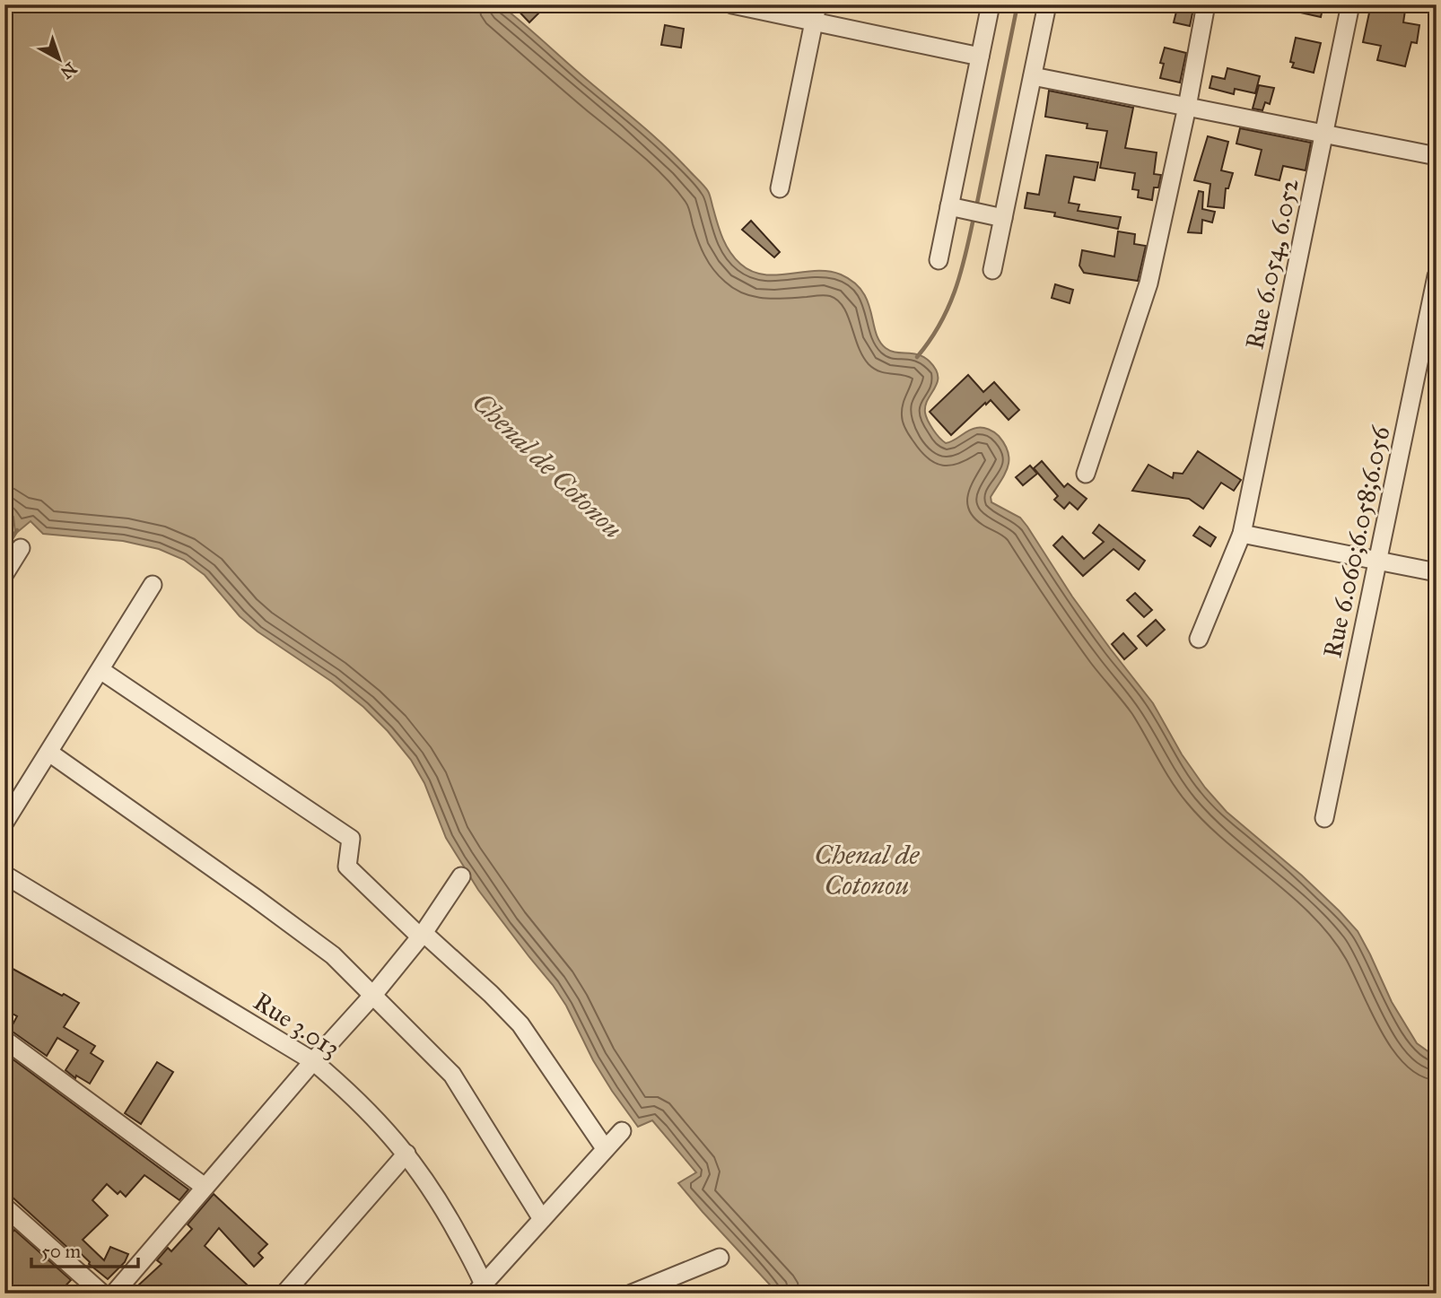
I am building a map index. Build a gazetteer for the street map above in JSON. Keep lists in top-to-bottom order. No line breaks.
{"streets":{"street":["Rue 6.054, 6.052","Rue 6.060;6.058;6.056","Rue 3.013"]},"water":["Chenal de Cotonou"],"scale_bar":"50 m","north":"bottom right"}
